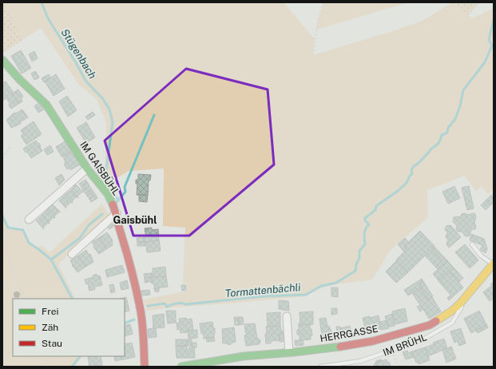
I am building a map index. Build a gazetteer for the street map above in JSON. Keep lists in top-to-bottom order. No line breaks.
{"streets":{"street":["IM GAISBÜHL","HERRGASSE"],"lane":["IM BRÜHL"]},"crossings":[["HERRGASSE","IM BRÜHL"]],"districts":["Gaisbühl"],"water":["Stügenbach","Tormattenbächli"],"legend":["Frei","Zäh","Stau"]}
